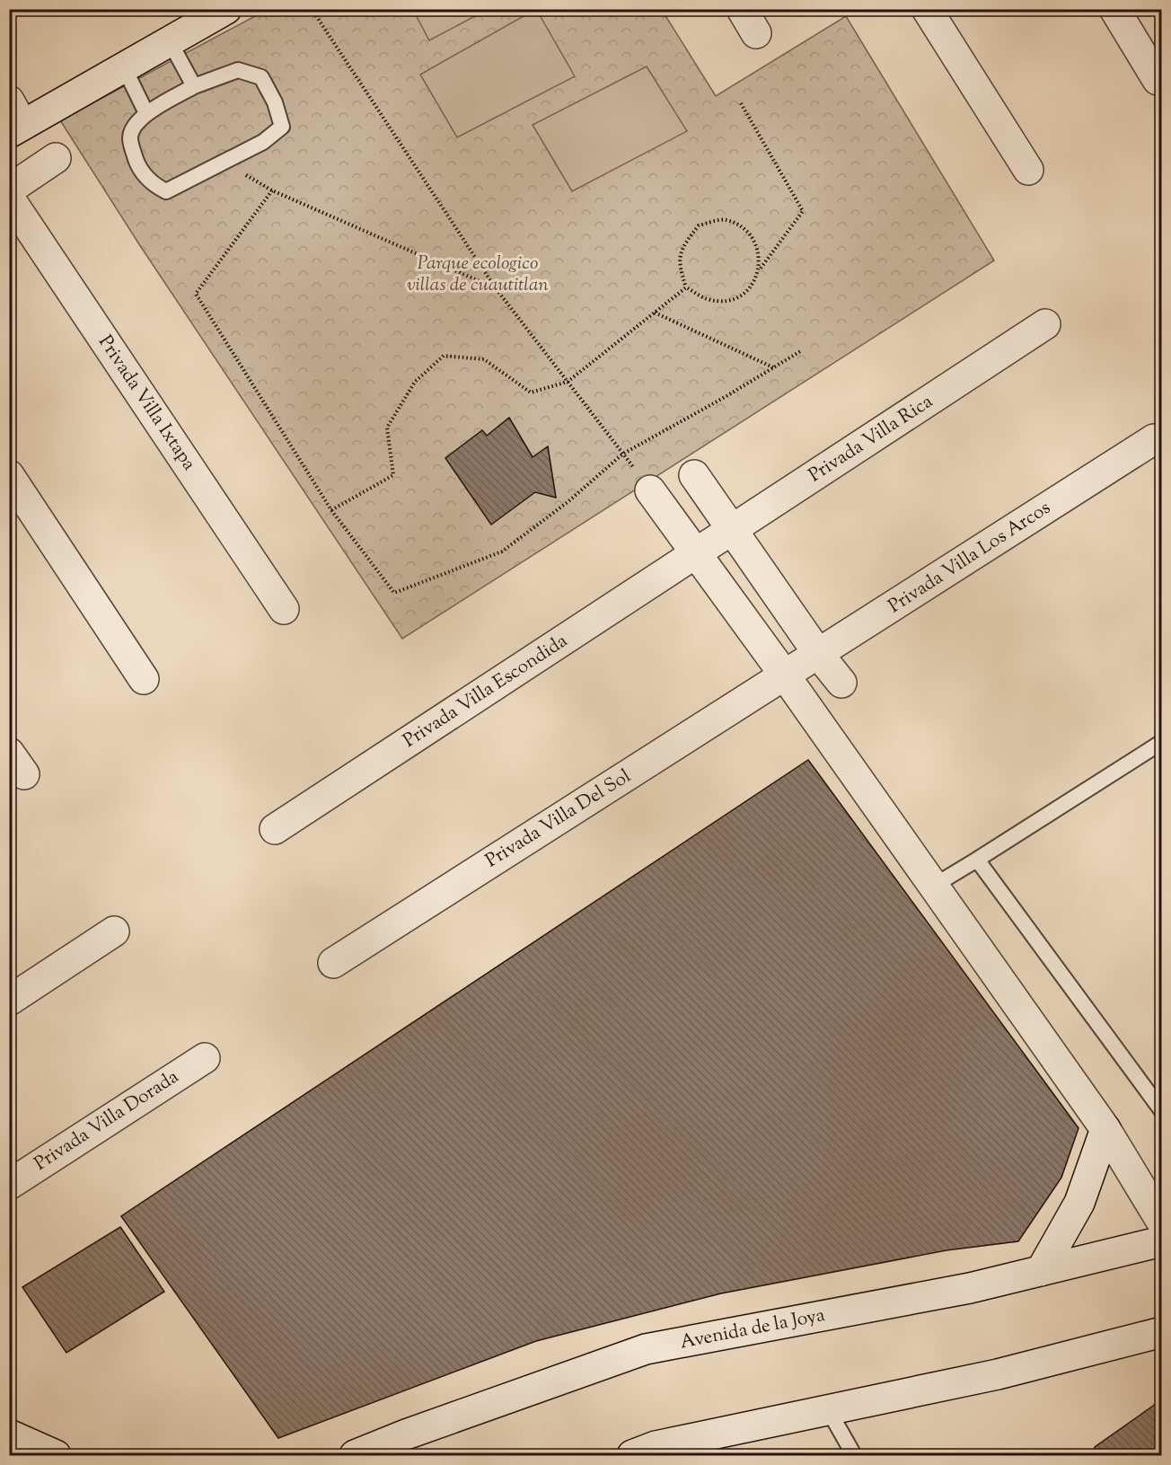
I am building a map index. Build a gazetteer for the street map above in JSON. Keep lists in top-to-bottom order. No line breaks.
{"streets":{"street":["Privada Villa Ixtapa","Privada Villa Rica","Privada Villa Los Arcos","Privada Villa Escondida","Privada Villa Del Sol","Privada Villa Dorada","Avenida de la Joya"]},"crossings":[["Privada Villa Rica","Privada Villa Escondida"],["Privada Villa Los Arcos","Privada Villa Del Sol"]],"parks":["Parque ecologico villas de cuautitlan"]}
